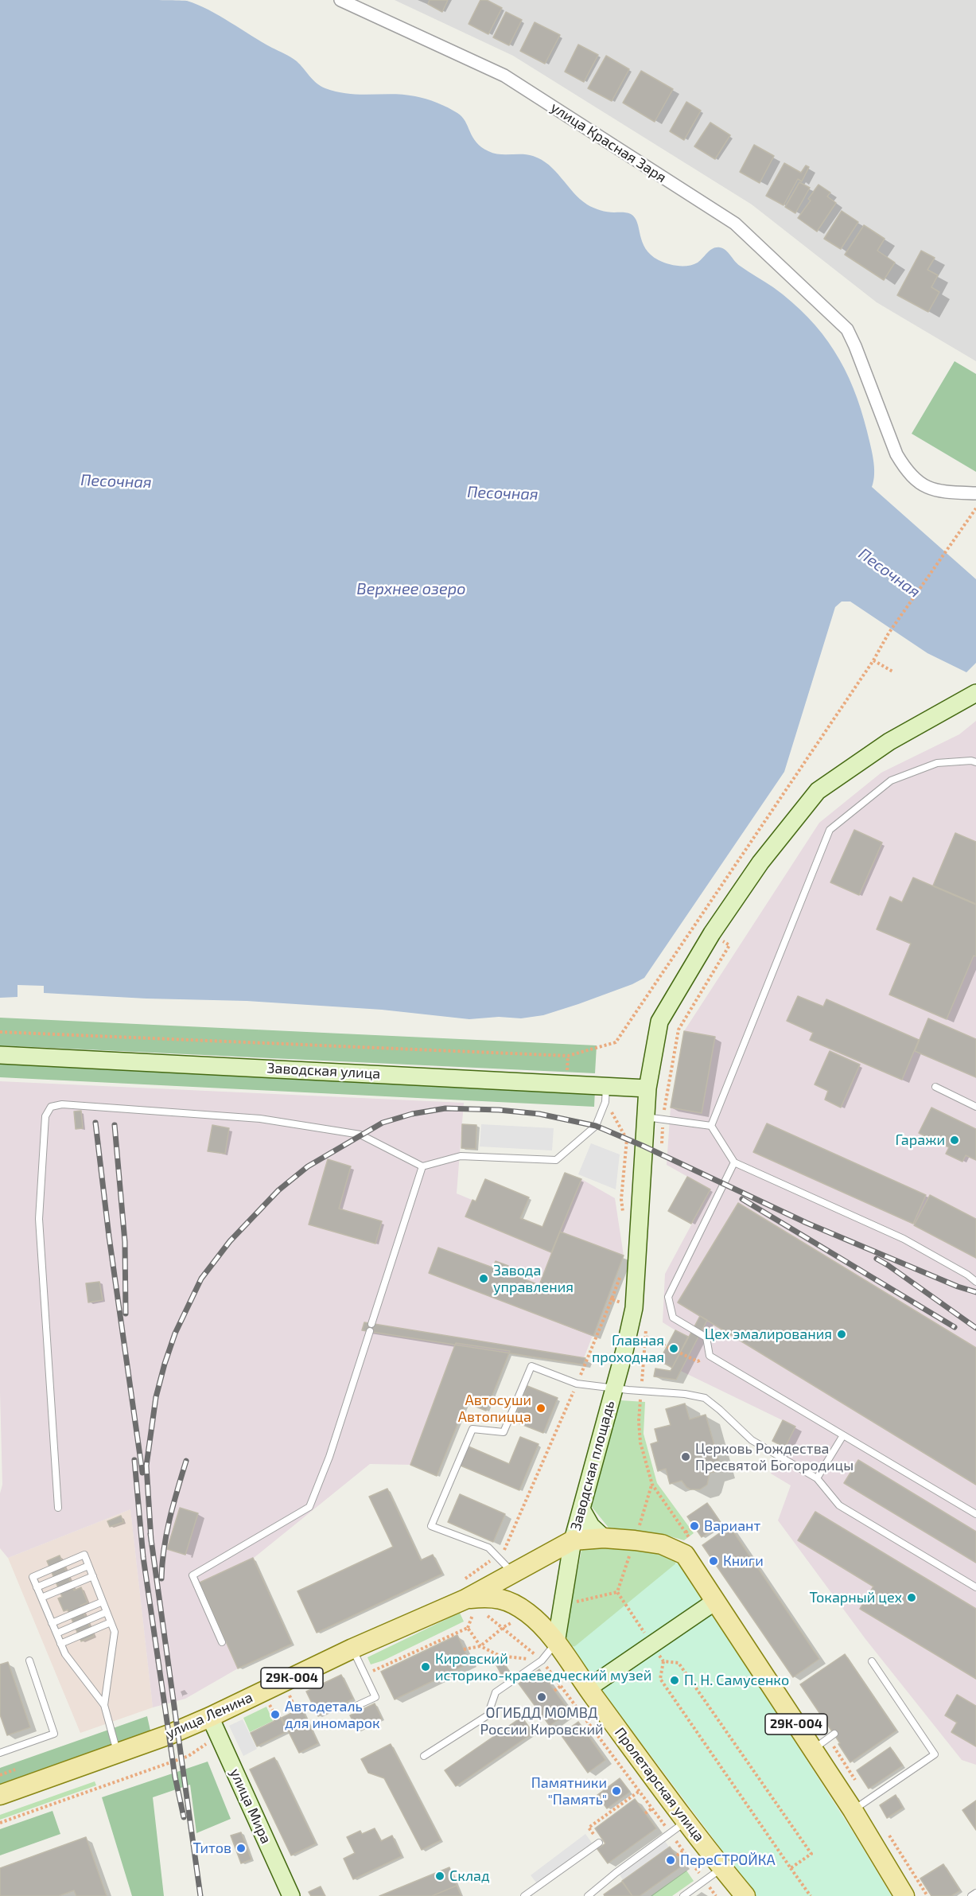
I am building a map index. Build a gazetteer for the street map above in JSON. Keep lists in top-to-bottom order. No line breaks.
{"streets":{"main road":["Заводская улица","Заводская площадь","29К-004","улица Ленина","Пролетарская улица","улица Мира"],"street":["улица Красная Заря"]},"crossings":[["Заводская улица","Заводская площадь"],["Заводская площадь","29К-004"],["29К-004","улица Ленина"],["29К-004","Пролетарская улица"],["улица Ленина","Пролетарская улица"],["улица Ленина","улица Мира"]],"water":["Песочная","Верхнее озеро"],"places":["Гаражи","Завода управления","Цех эмалирования","Главная проходная","Автосуши Автопицца","Церковь Рождества Пресвятой Богородицы","Вариант","Книги","Токарный цех","Кировский историко-краеведческий музей","П. Н. Самусенко","ОГИБДД МОМВД России Кировский","Автодеталь для иномарок","Памятники \"Память\"","Титов","ПереСТРОЙКА","Склад"]}
